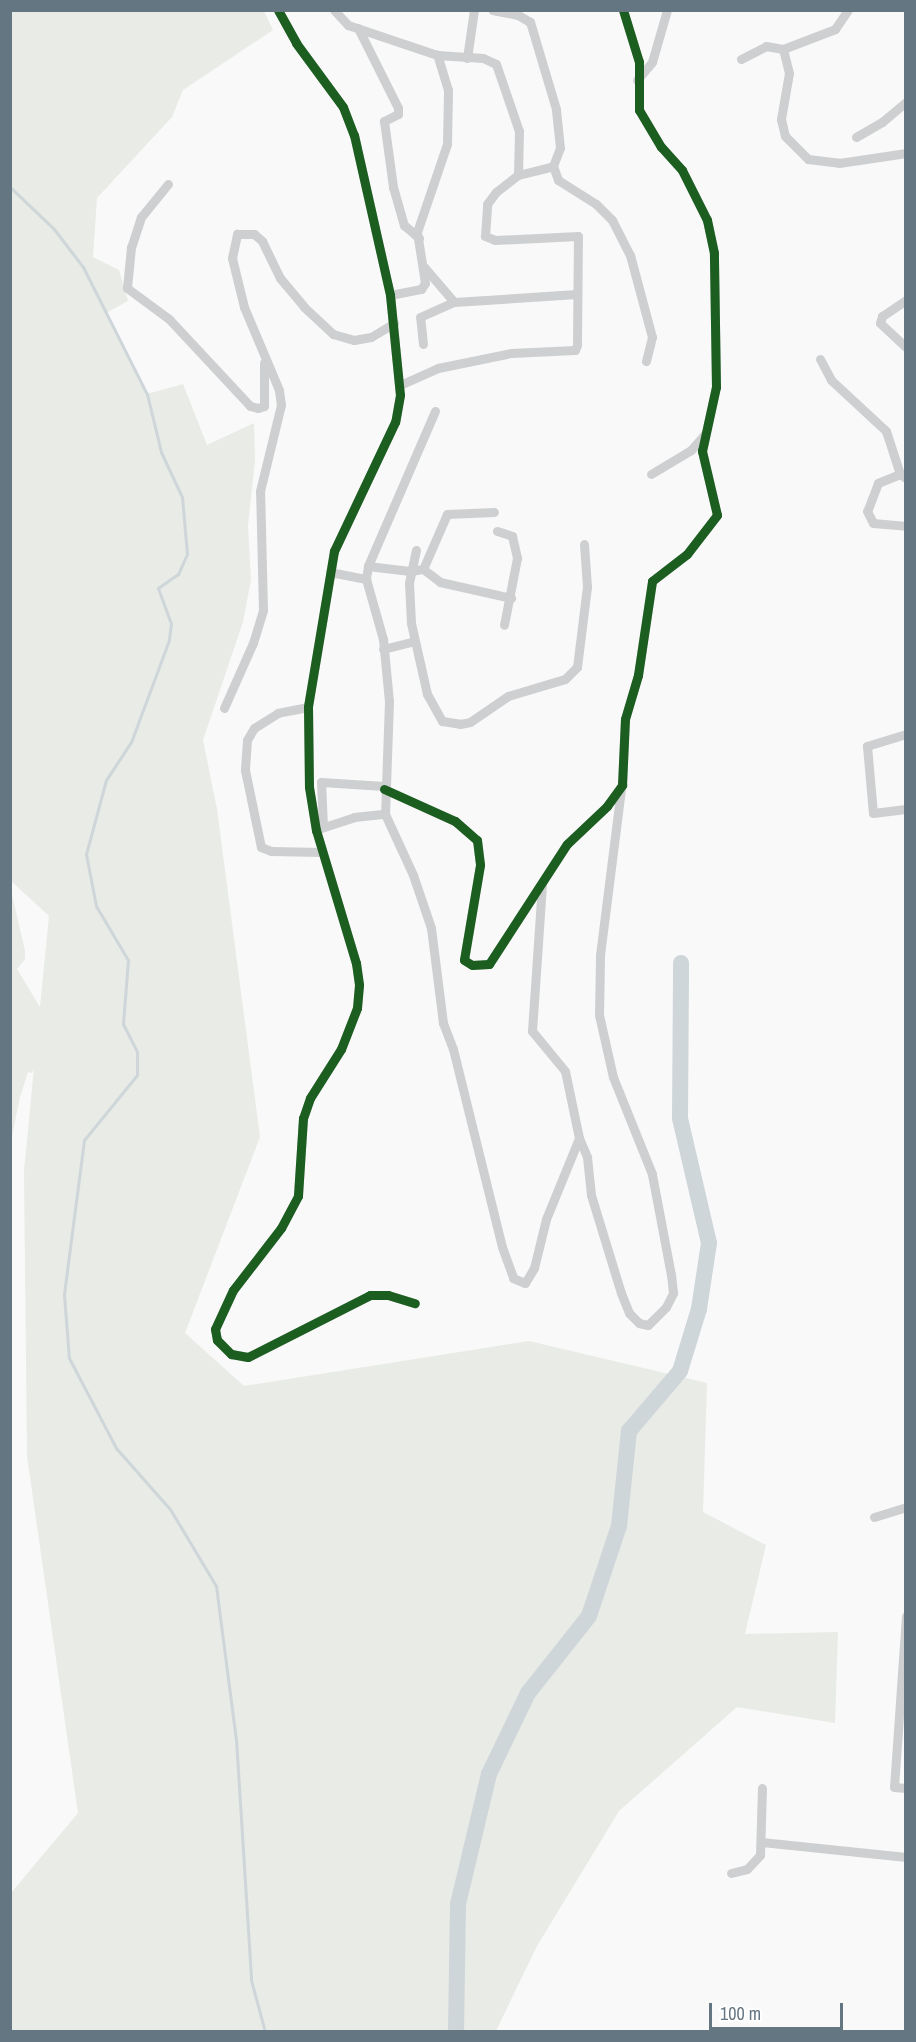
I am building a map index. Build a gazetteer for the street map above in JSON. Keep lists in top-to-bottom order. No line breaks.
{"scale_bar":"100 m"}
